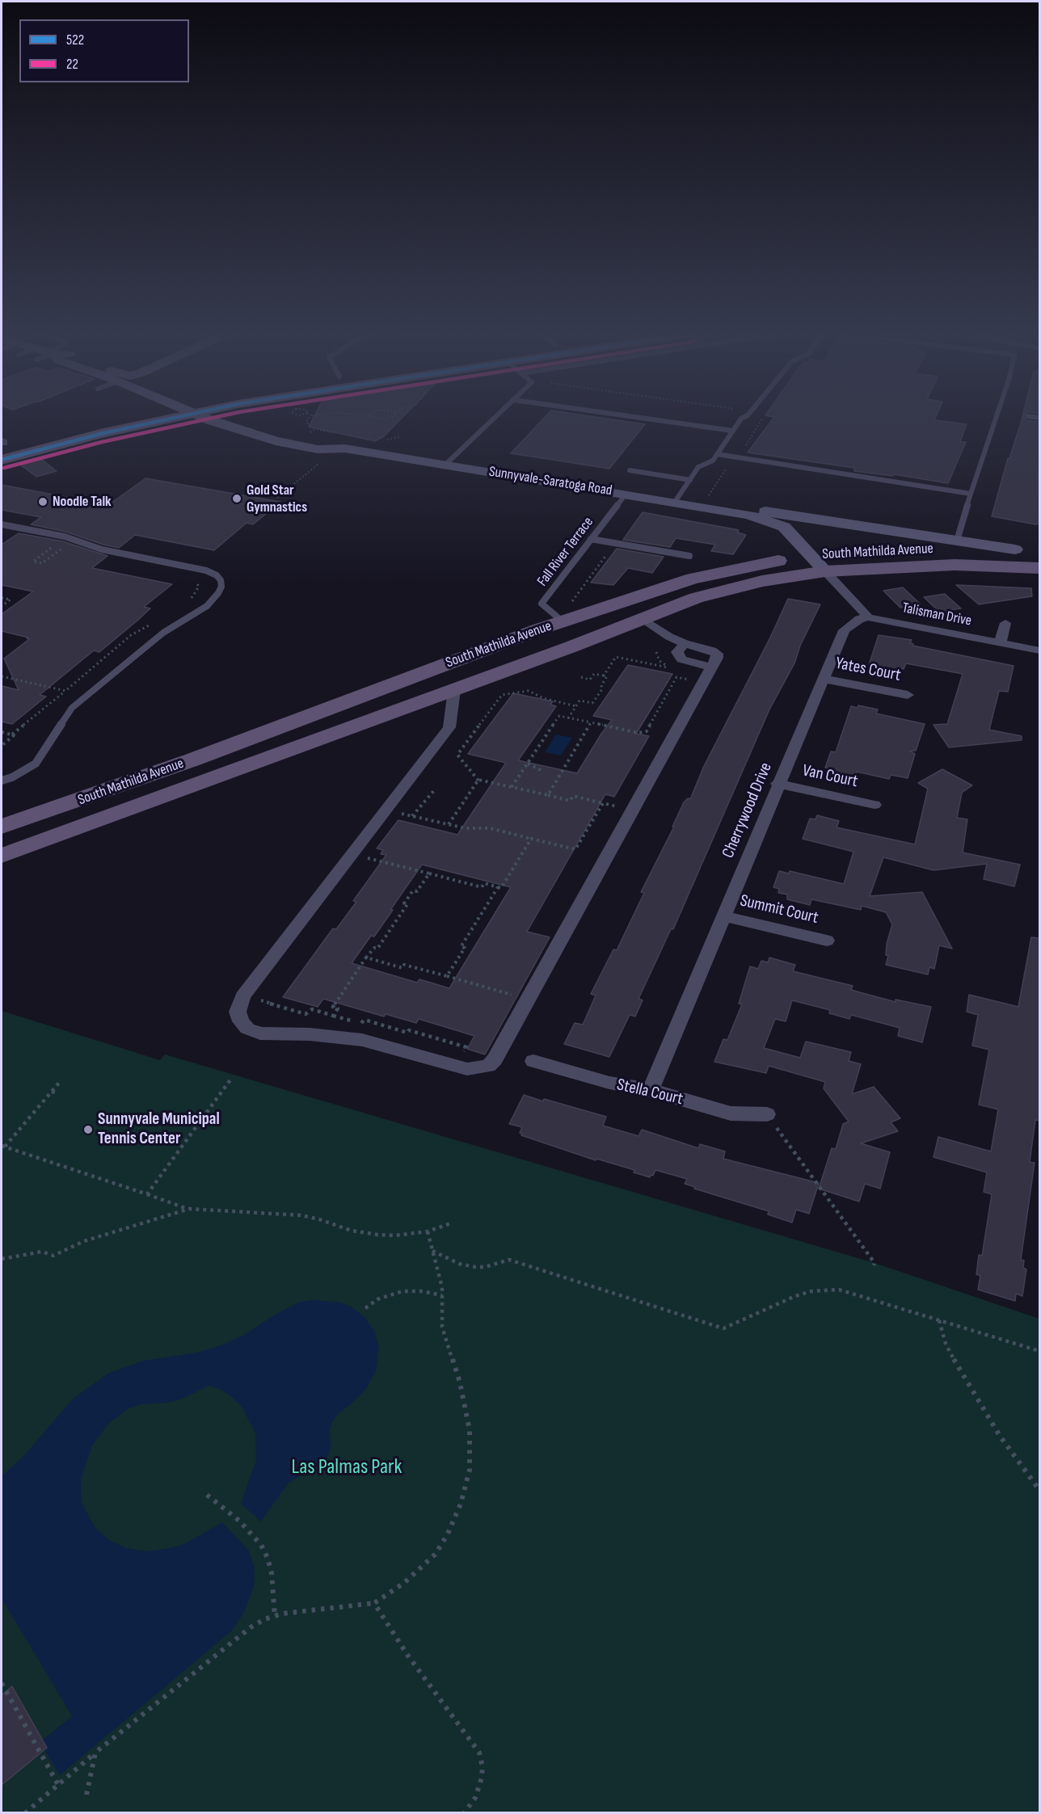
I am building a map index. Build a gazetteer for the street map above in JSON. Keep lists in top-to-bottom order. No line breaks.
{"streets":{"main road":["Sunnyvale-Saratoga Road","South Mathilda Avenue"],"street":["Talisman Drive","Yates Court","Van Court","Cherrywood Drive","Summit Court","Stella Court"],"lane":["Fall River Terrace"]},"crossings":[["Sunnyvale-Saratoga Road","Fall River Terrace"],["Sunnyvale-Saratoga Road","South Mathilda Avenue"],["Fall River Terrace","South Mathilda Avenue"],["Talisman Drive","Cherrywood Drive"],["Yates Court","Cherrywood Drive"],["Van Court","Cherrywood Drive"],["Cherrywood Drive","Summit Court"],["Cherrywood Drive","Stella Court"]],"parks":["Las Palmas Park"],"places":["Gold Star Gymnastics","Noodle Talk","Sunnyvale Municipal Tennis Center"],"lines":["transit line 522","transit line 22"],"legend":["522","22"]}
